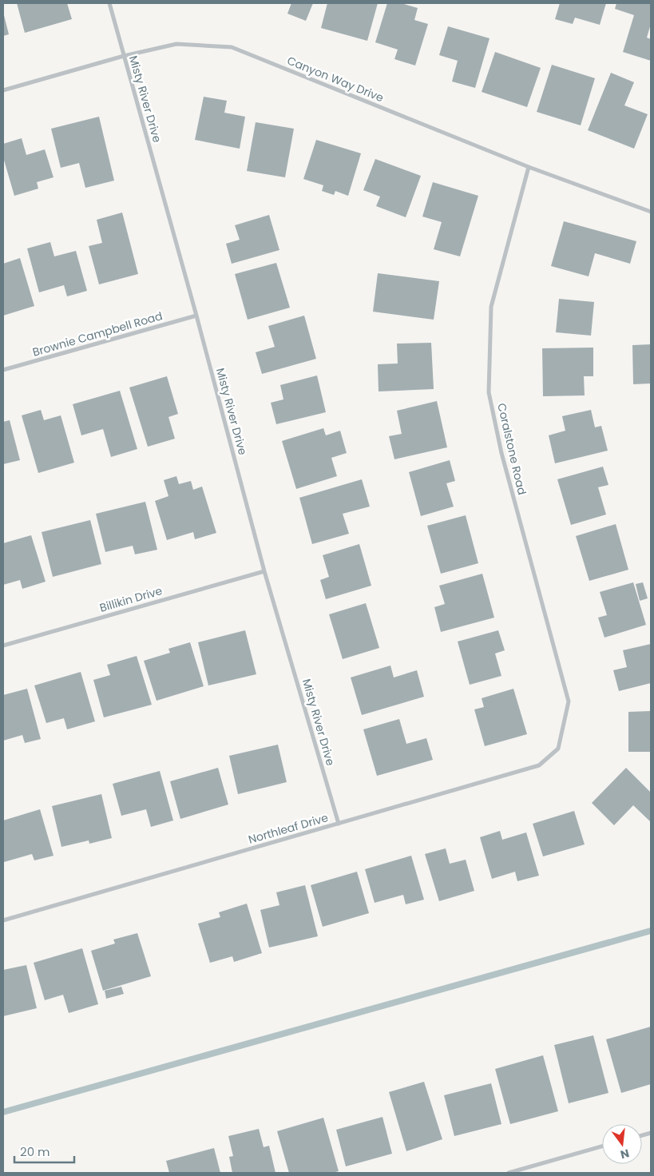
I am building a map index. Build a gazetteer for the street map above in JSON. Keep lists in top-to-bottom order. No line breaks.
{"streets":{"street":["Canyon Way Drive","Misty River Drive","Brownie Campbell Road","Coralstone Road","Billikin Drive","Northleaf Drive"]},"crossings":[["Canyon Way Drive","Misty River Drive"],["Canyon Way Drive","Coralstone Road"],["Misty River Drive","Brownie Campbell Road"],["Misty River Drive","Billikin Drive"],["Misty River Drive","Northleaf Drive"],["Coralstone Road","Northleaf Drive"]],"scale_bar":"20 m","north":"bottom"}
